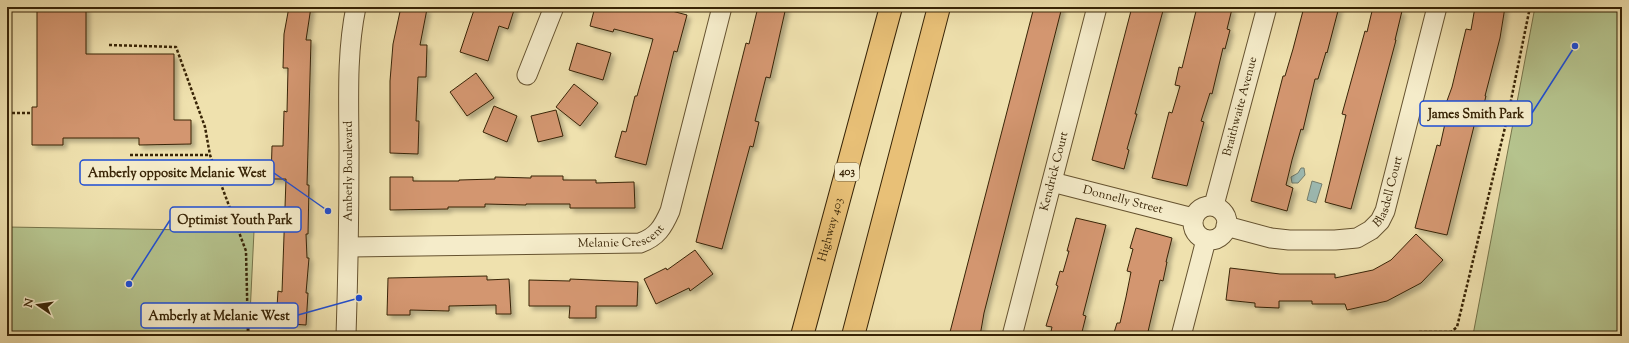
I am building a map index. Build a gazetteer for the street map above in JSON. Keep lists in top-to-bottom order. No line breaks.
{"streets":{"highway":["403","Highway 403"],"street":["Braithwaite Avenue","Amberly Boulevard","Kendrick Court","Blasdell Court","Donnelly Street","Melanie Crescent"]},"crossings":[["Braithwaite Avenue","Blasdell Court"],["Braithwaite Avenue","Donnelly Street"],["Amberly Boulevard","Melanie Crescent"],["Kendrick Court","Donnelly Street"],["Blasdell Court","Donnelly Street"]],"places":["James Smith Park","Amberly opposite Melanie West","Optimist Youth Park","Amberly at Melanie West"],"north":"left"}
